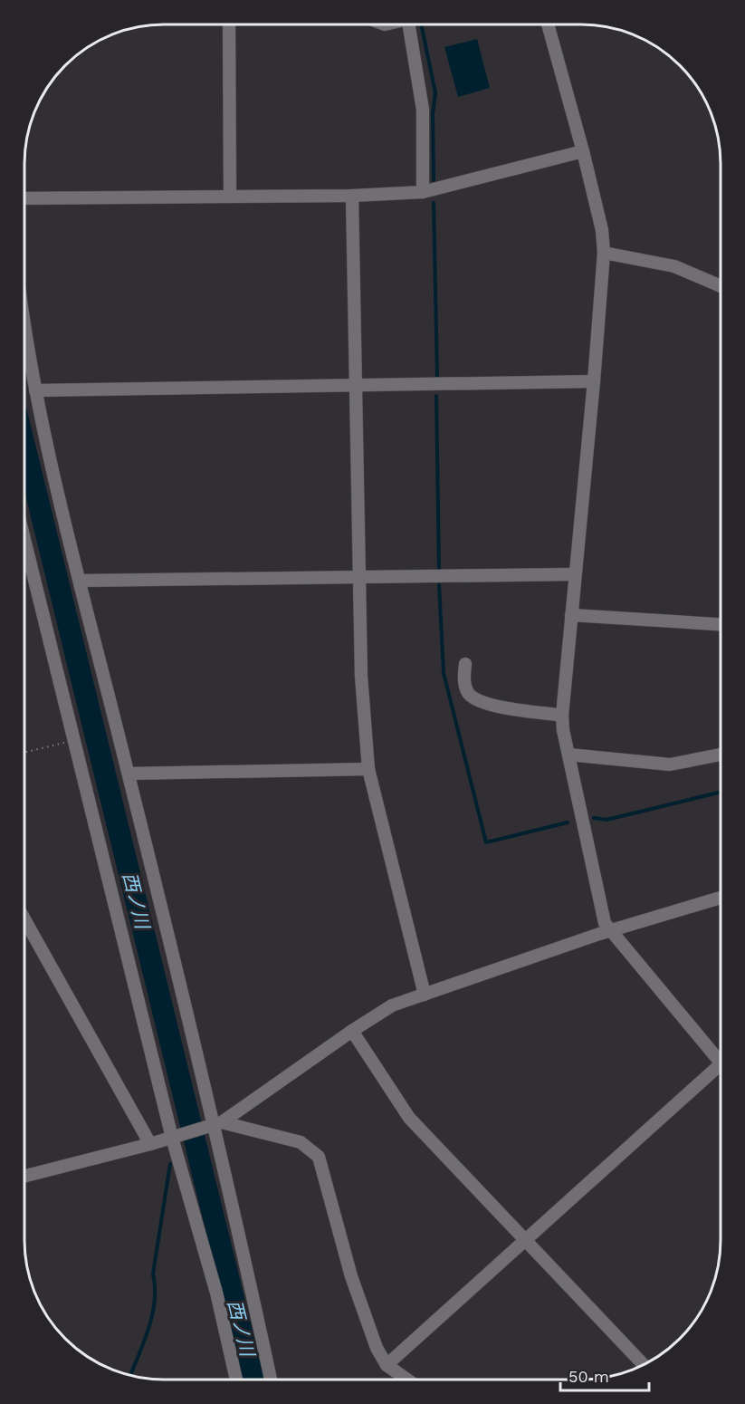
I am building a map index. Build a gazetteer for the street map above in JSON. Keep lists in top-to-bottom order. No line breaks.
{"water":["西ノ川"],"scale_bar":"50 m"}
